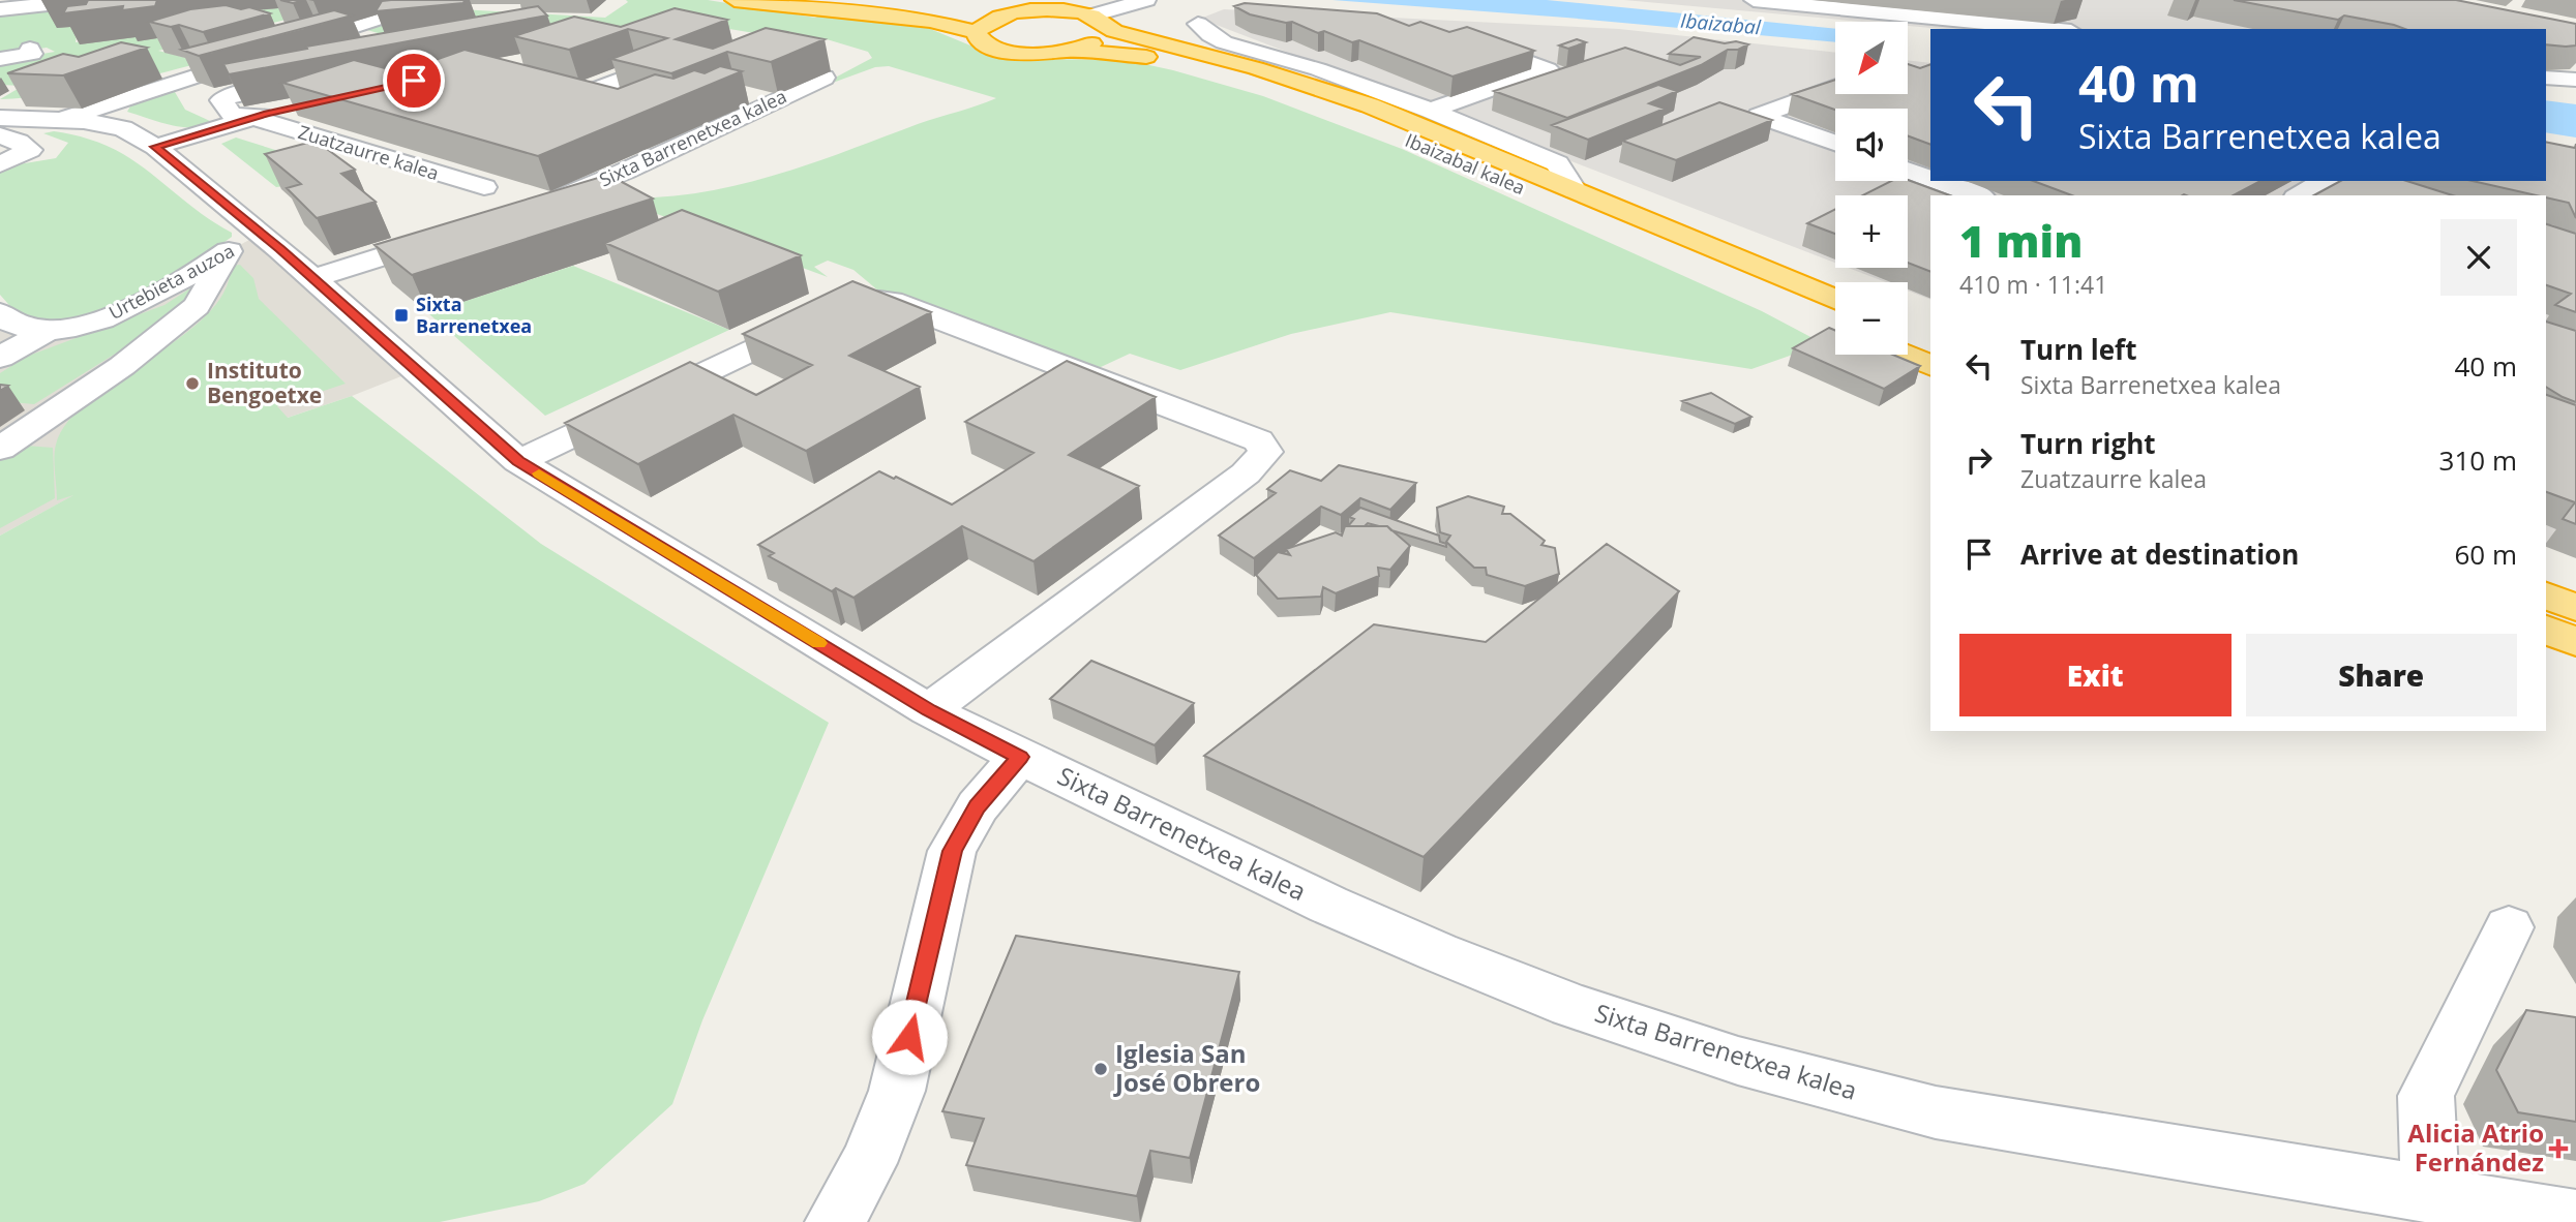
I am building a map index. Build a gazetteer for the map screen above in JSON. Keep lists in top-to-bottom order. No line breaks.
{"streets":{"highway":["Ibaizabal kalea"],"street":["Sixta Barrenetxea kalea","Zuatzaurre kalea","Urtebieta auzoa"]},"crossings":[["Sixta Barrenetxea kalea","Zuatzaurre kalea"],["Sixta Barrenetxea kalea","Urtebieta auzoa"]],"water":["Ibaizabal"],"places":{"transit":["Sixta Barrenetxea"],"other":["Instituto Bengoetxe","Iglesia San José Obrero"],"health":["Alicia Atrio Fernández"]},"north":"bottom left","page":{"map_buttons":["+","−"],"turn":["40 m","Sixta Barrenetxea kalea"],"heading":["1 min","410 m · 11:41"],"list":[{"name":"Turn left","note":"Sixta Barrenetxea kalea","value":"40 m"},{"name":"Turn right","note":"Zuatzaurre kalea","value":"310 m"},{"name":"Arrive at destination","value":"60 m"}],"buttons":["Exit","Share"]}}
